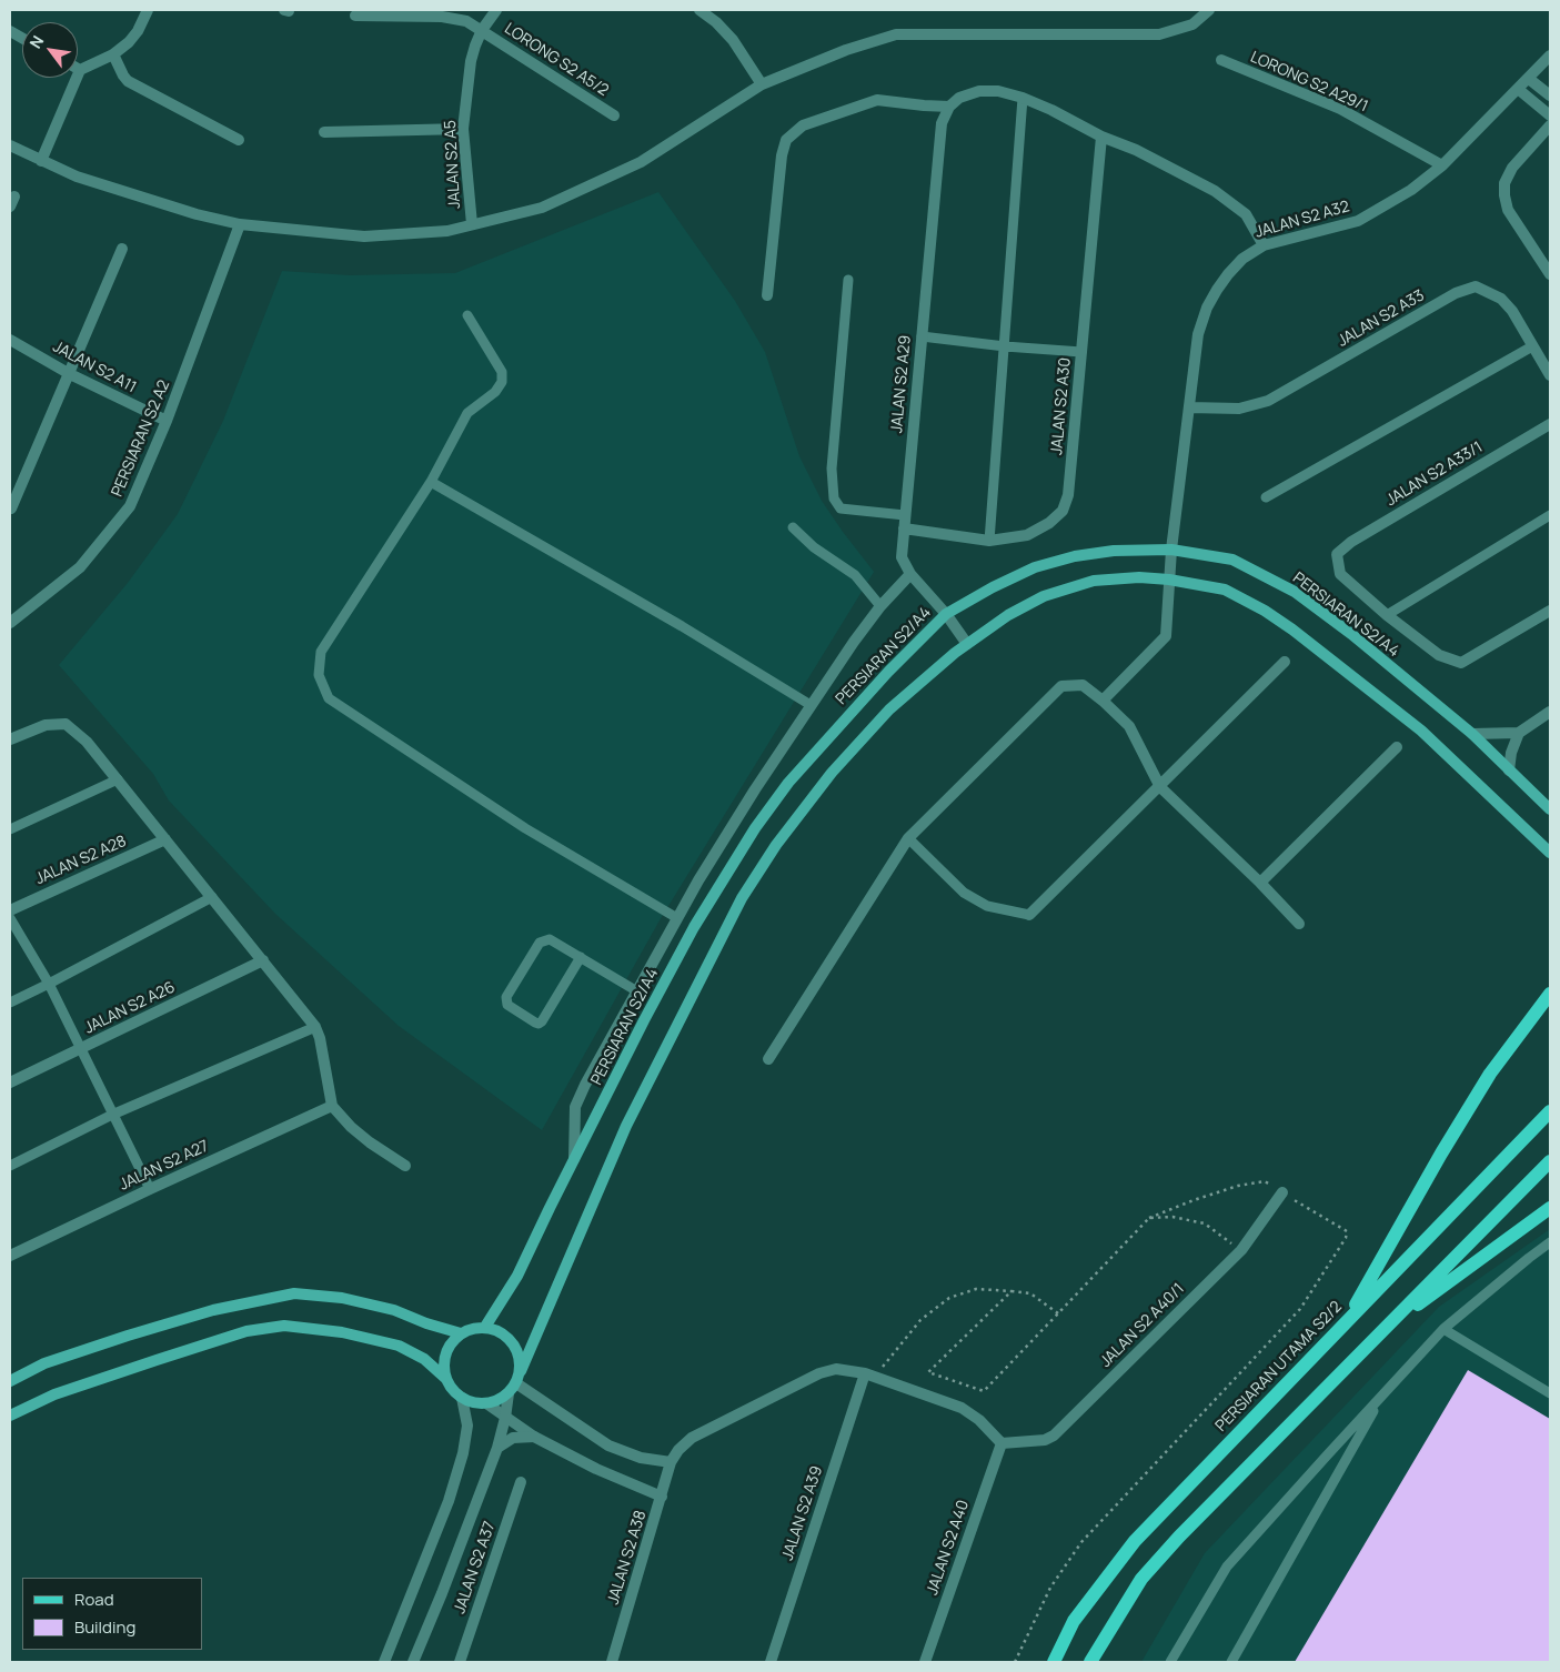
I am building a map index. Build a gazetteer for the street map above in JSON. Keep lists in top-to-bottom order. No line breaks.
{"streets":{"main road":["PERSIARAN S2/A4","PERSIARAN UTAMA S2/2"],"street":["LORONG S2 A5/2","LORONG S2 A29/1","JALAN S2 A5","JALAN S2 A32","JALAN S2 A33","JALAN S2 A11","JALAN S2 A29","JALAN S2 A30","PERSIARAN S2 A2","JALAN S2 A33/1","JALAN S2 A28","JALAN S2 A26","JALAN S2 A27","JALAN S2 A40/1","JALAN S2 A39","JALAN S2 A40","JALAN S2 A38","JALAN S2 A37"]},"crossings":[["LORONG S2 A5/2","JALAN S2 A5"],["LORONG S2 A29/1","JALAN S2 A32"],["JALAN S2 A32","JALAN S2 A33"],["JALAN S2 A32","PERSIARAN S2/A4"],["JALAN S2 A11","PERSIARAN S2 A2"],["JALAN S2 A29","JALAN S2 A30"],["JALAN S2 A29","PERSIARAN S2/A4"],["JALAN S2 A40/1","JALAN S2 A40"]],"legend":["Road","Building"],"north":"top left"}
